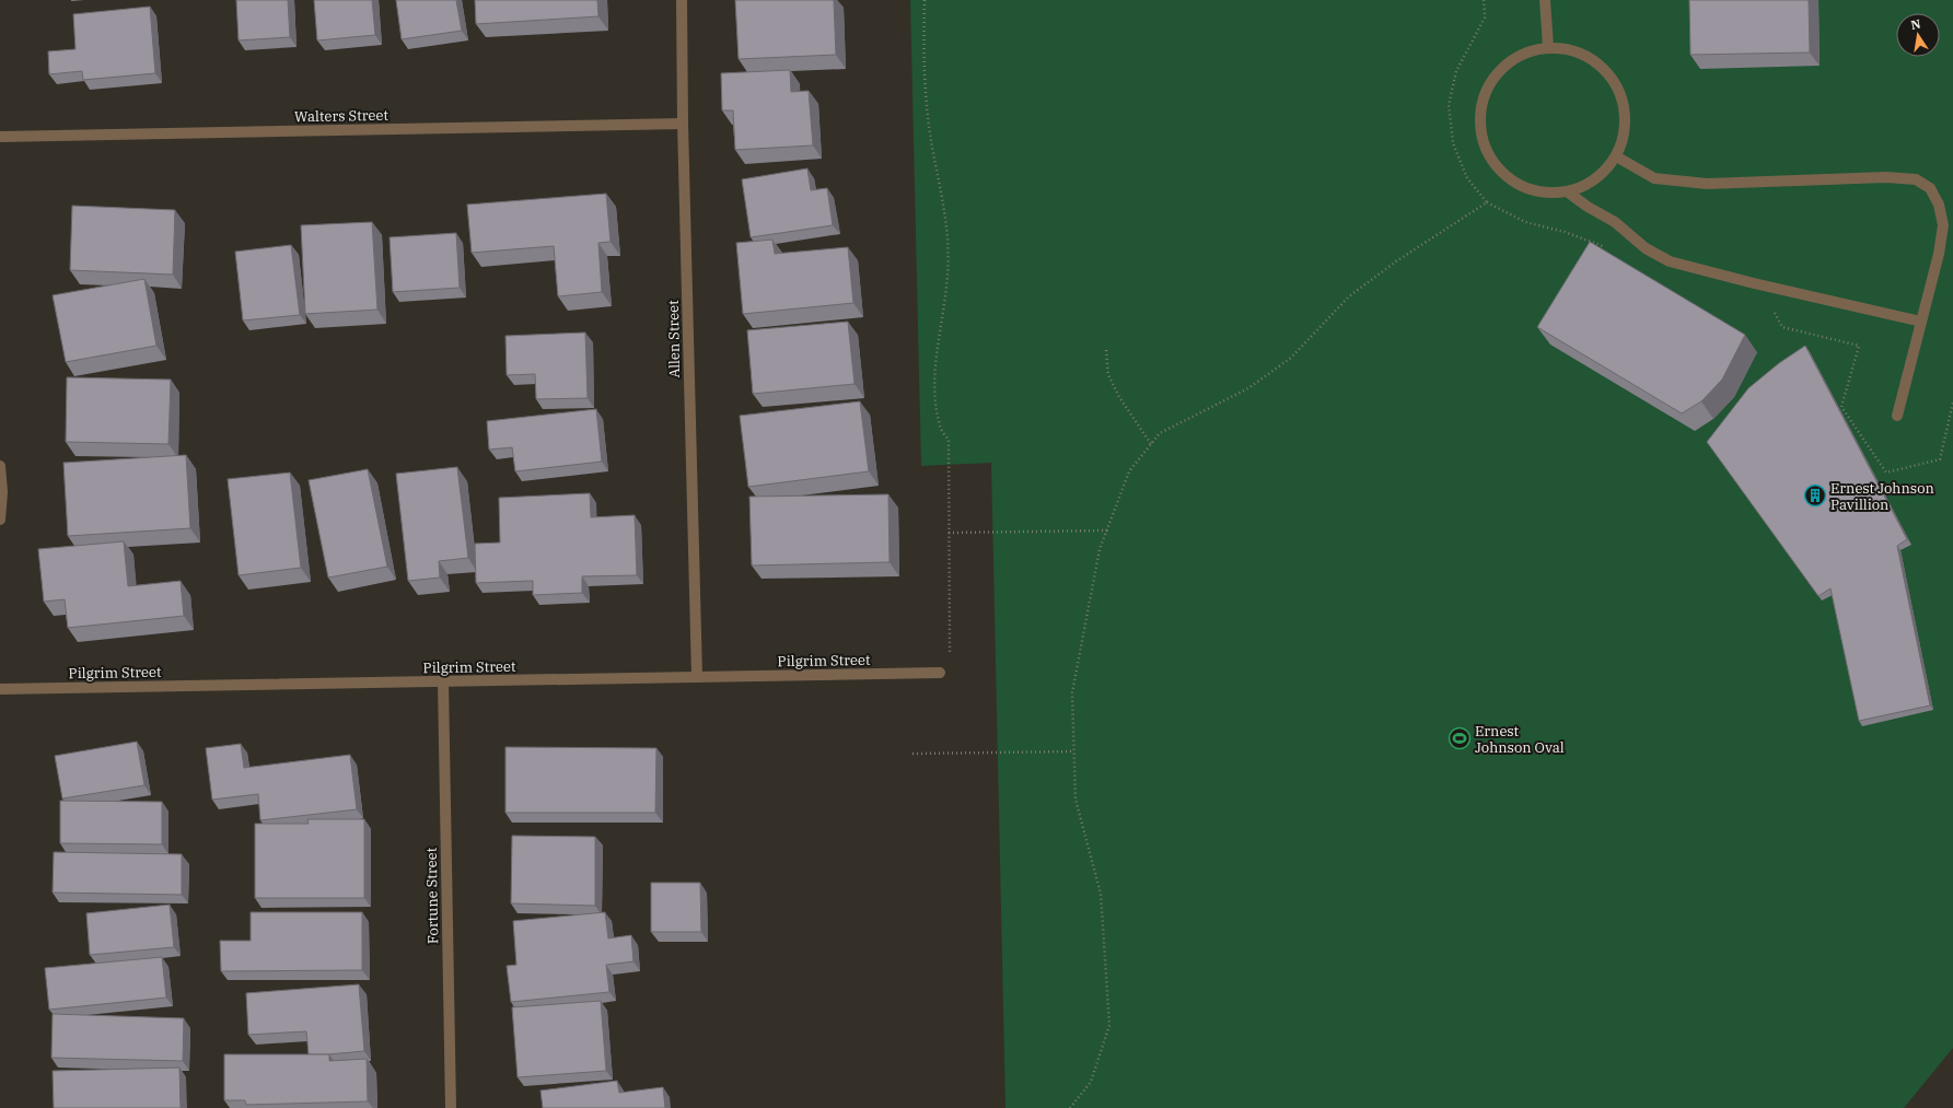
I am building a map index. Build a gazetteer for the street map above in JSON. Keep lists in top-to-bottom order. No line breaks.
{"streets":{"street":["Walters Street","Allen Street","Pilgrim Street","Fortune Street"]},"crossings":[["Walters Street","Allen Street"],["Allen Street","Pilgrim Street"],["Pilgrim Street","Fortune Street"]],"places":{"building":["Ernest Johnson Pavillion"],"sports":["Ernest Johnson Oval"]},"north":"top"}
